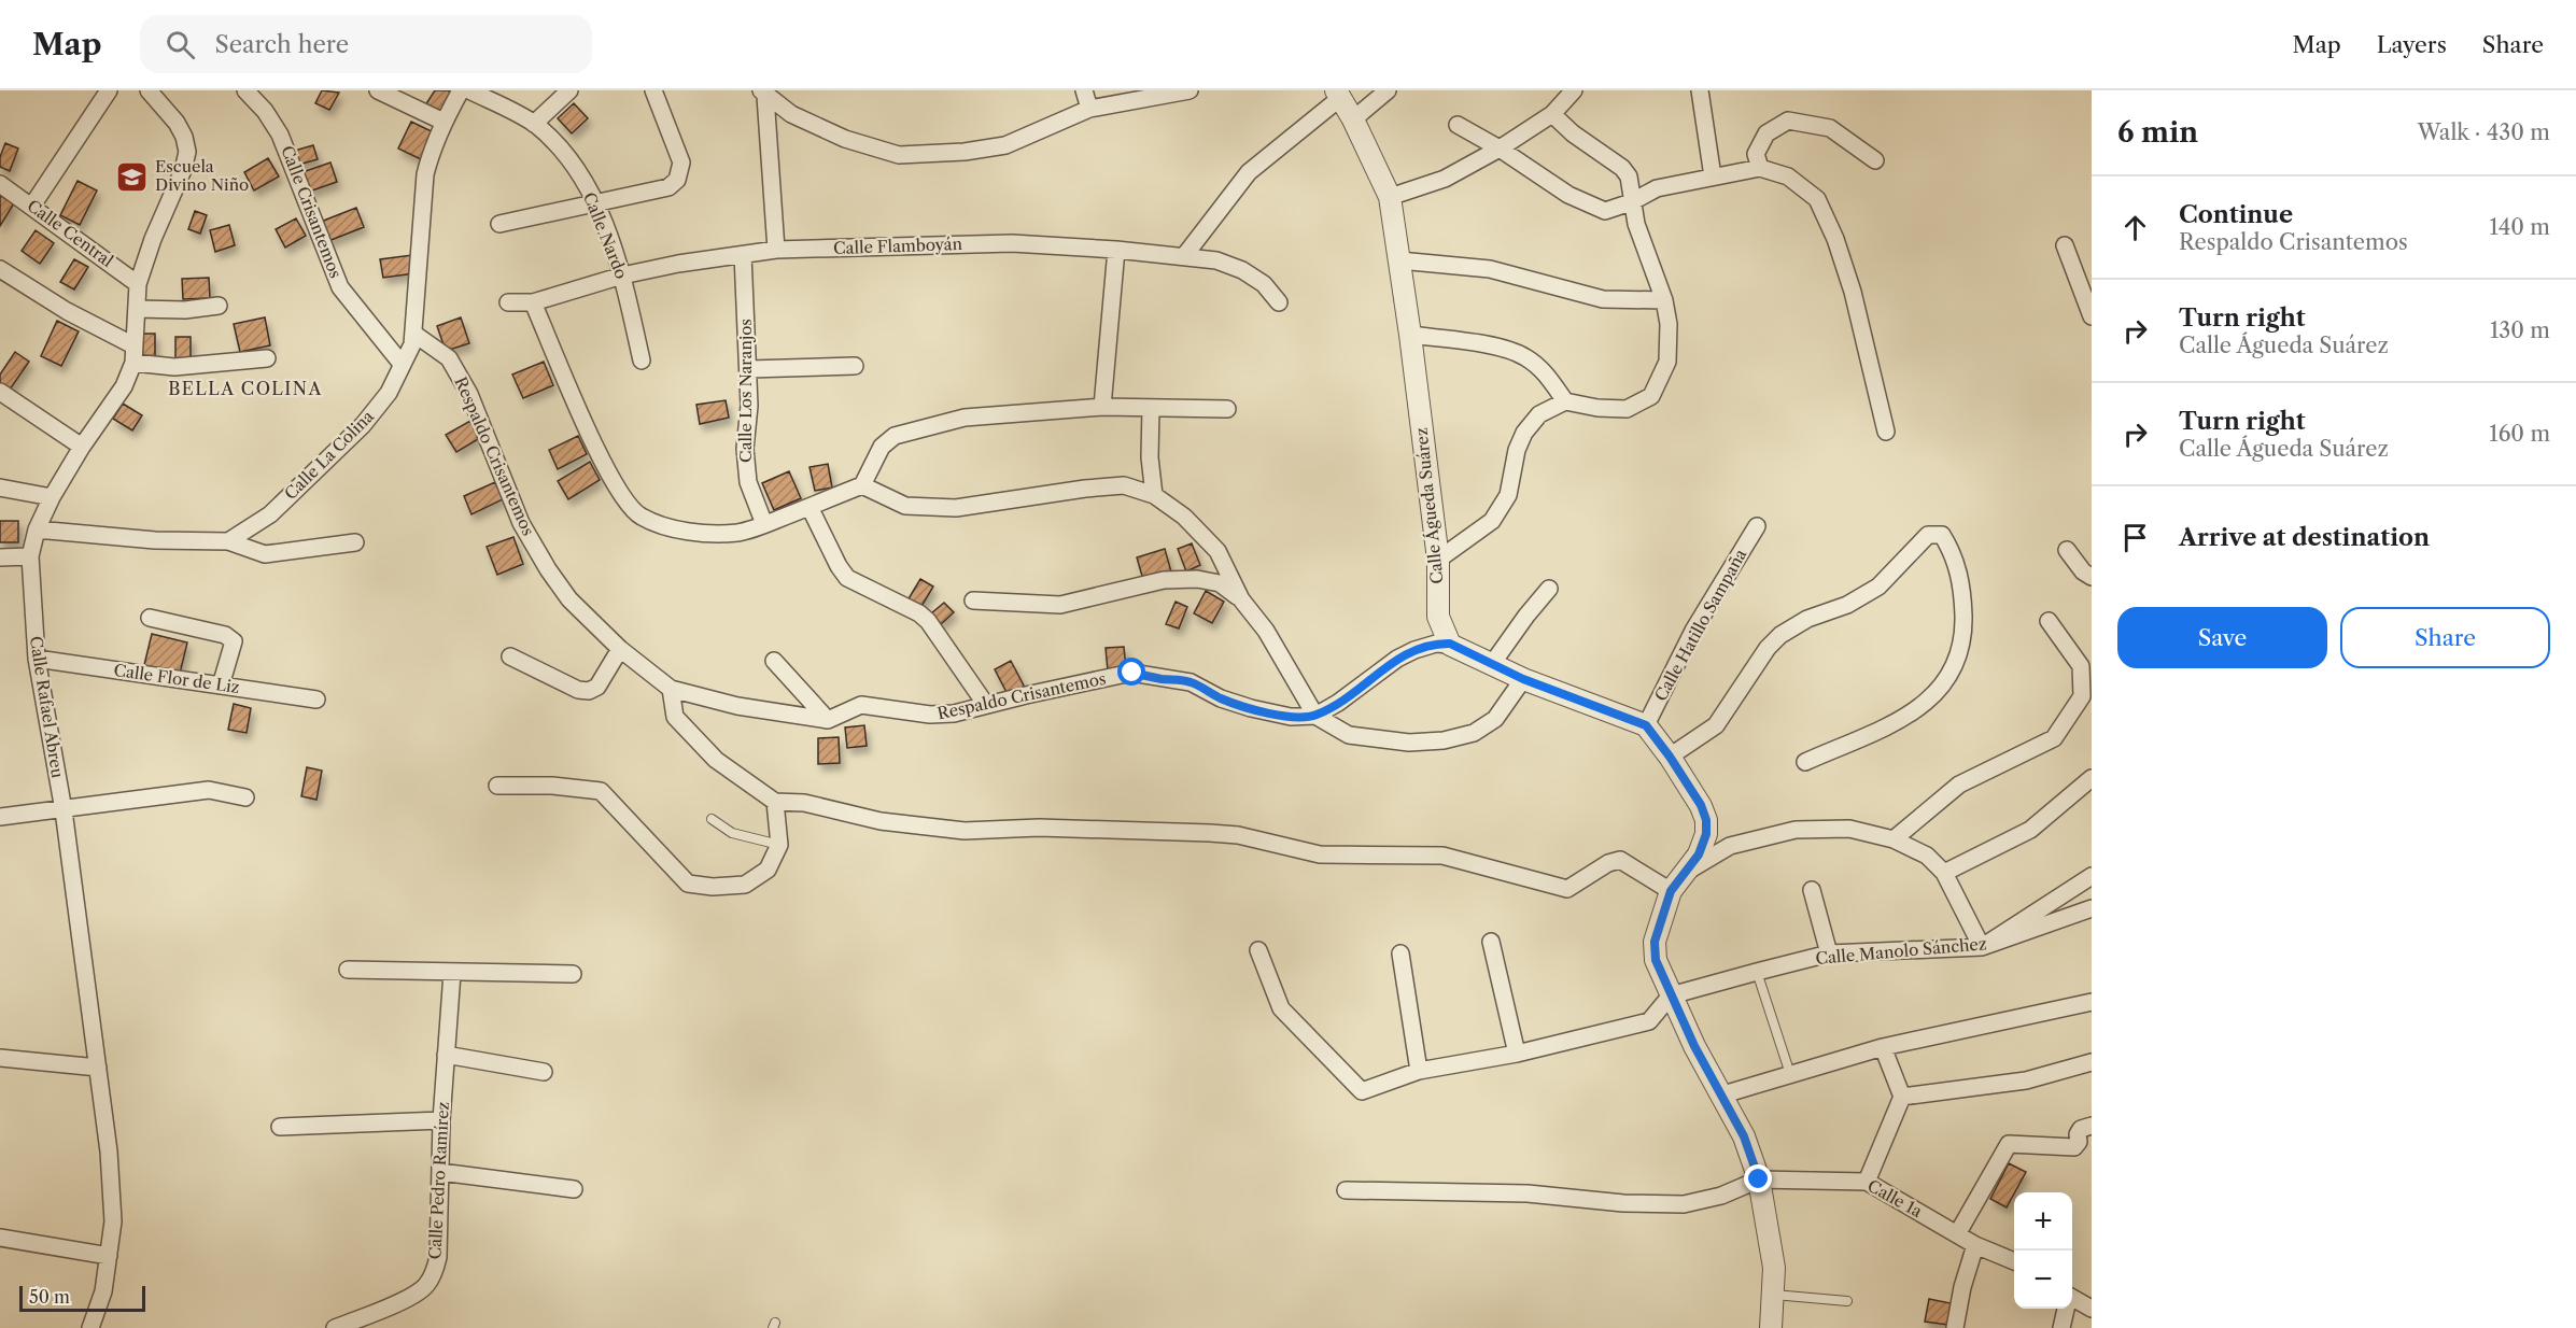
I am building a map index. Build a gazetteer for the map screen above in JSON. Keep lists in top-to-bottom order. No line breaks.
{"streets":{"street":["Calle Crisantemos","Calle Central","Calle Nardo","Calle Flamboyán","Calle Los Naranjos","Calle La Colina","Respaldo Crisantemos","Calle Águeda Suárez","Calle Hatillo Sampaña","Calle Flor de Liz","Calle Rafael Abreu","Calle Manolo Sánchez","Calle Pedro Ramírez","Calle 1a"]},"crossings":[["Calle Crisantemos","Calle La Colina"],["Calle Central","Calle Rafael Abreu"],["Calle Nardo","Calle Flamboyán"],["Calle Flamboyán","Calle Los Naranjos"],["Calle La Colina","Respaldo Crisantemos"],["Calle Flor de Liz","Calle Rafael Abreu"]],"districts":["BELLA COLINA"],"places":{"school or university":["Escuela Divino Niño"]},"scale_bar":"50 m","page":{"header":"Map","search":"Search here","nav":["Map","Layers","Share"],"heading":["6 min","Walk · 430 m"],"list":[["Continue","Respaldo Crisantemos","140 m"],["Turn right","Calle Águeda Suárez","130 m"],["Turn right","Calle Águeda Suárez","160 m"],"Arrive at destination"],"buttons":["Save","Share"],"map_buttons":["+","−"],"scale":"50 m"}}
